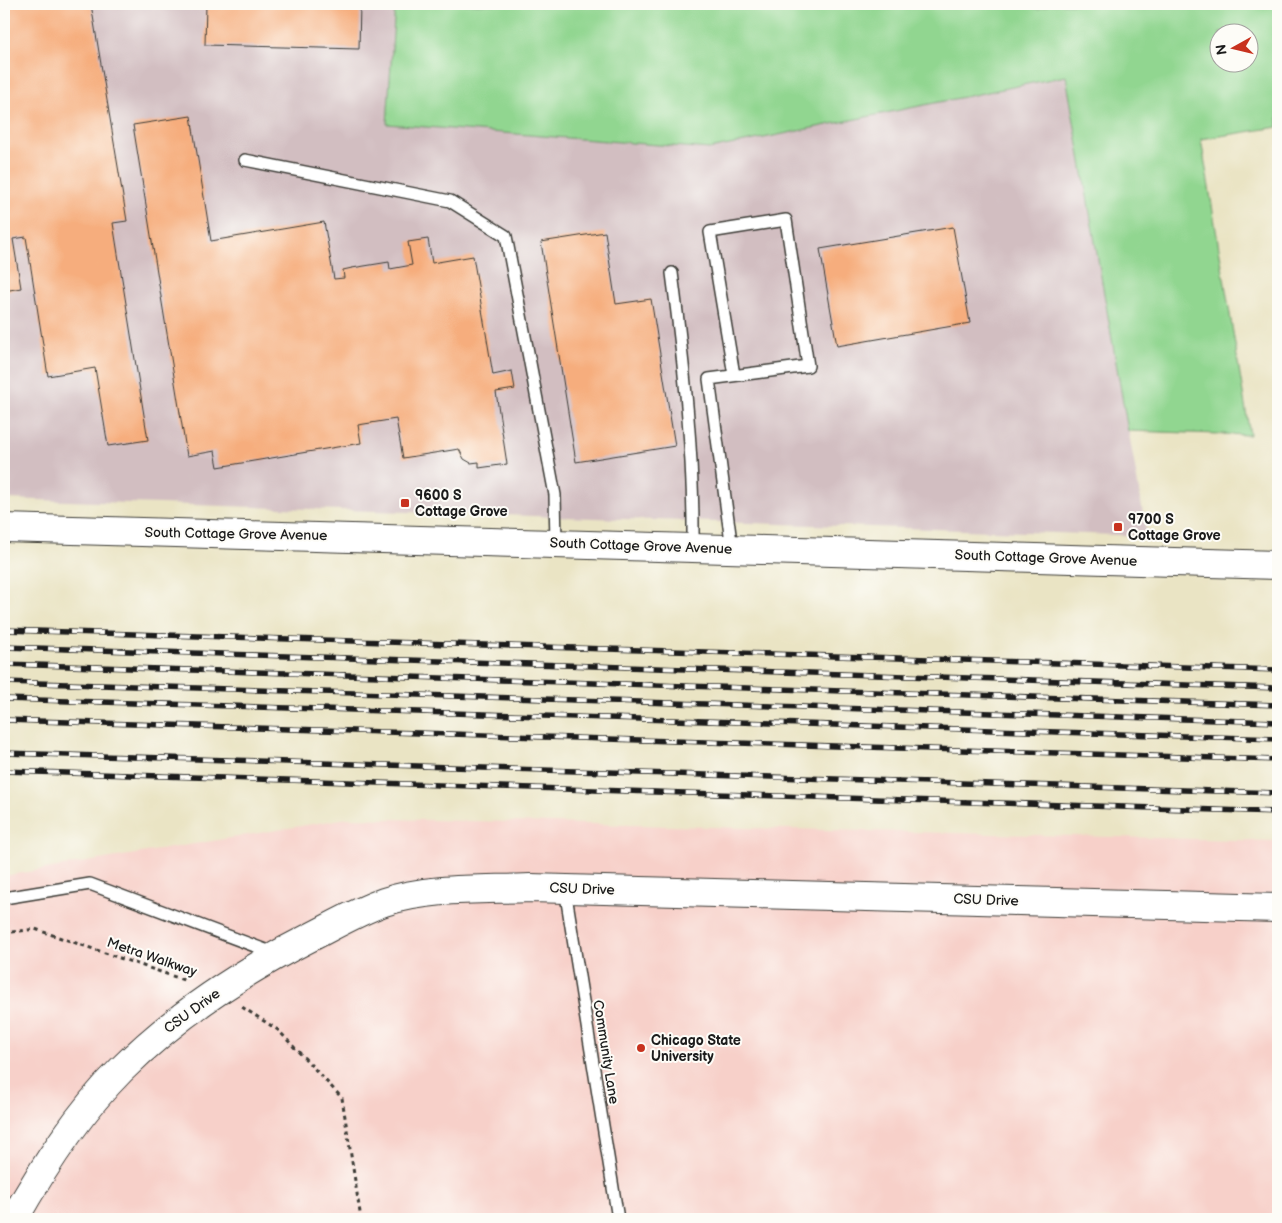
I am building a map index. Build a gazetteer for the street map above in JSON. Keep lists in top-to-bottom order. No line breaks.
{"streets":{"street":["South Cottage Grove Avenue","CSU Drive"],"lane":["Community Lane"],"path":["Metra Walkway"]},"crossings":[["CSU Drive","Metra Walkway"],["CSU Drive","Community Lane"]],"places":{"transit":["9600 S Cottage Grove","9700 S Cottage Grove"],"other":["Chicago State University"]},"north":"left"}
